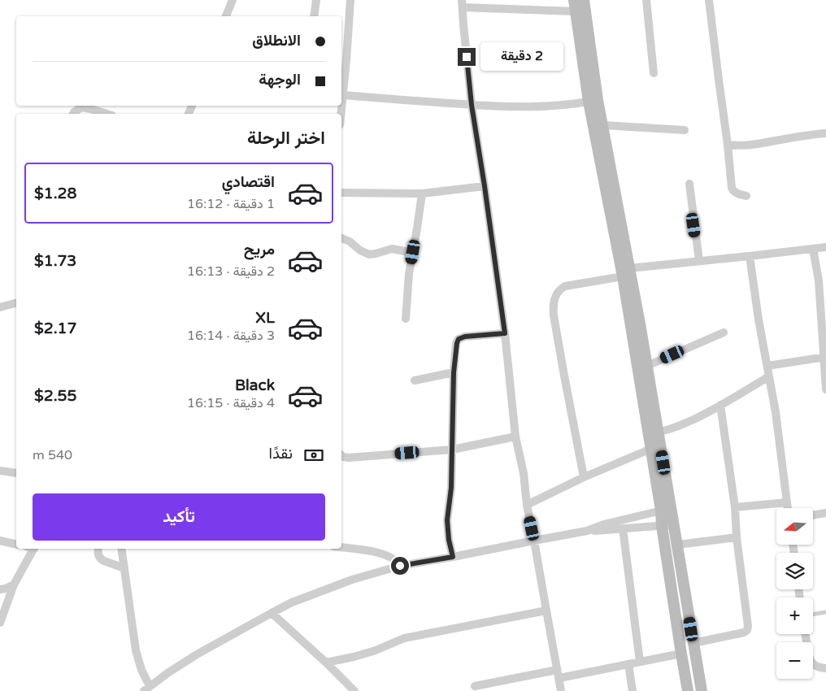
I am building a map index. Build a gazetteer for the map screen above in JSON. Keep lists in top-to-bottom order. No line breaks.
{"north":"left","page":{"banner":["الانطلاق","الوجهة"],"bubble":"2 دقيقة","heading":"اختر الرحلة","list":[{"name":"اقتصادي","note":"1 دقيقة · 16:12","value":"$1.28"},{"name":"مريح","note":"2 دقيقة · 16:13","value":"$1.73"},{"name":"XL","note":"3 دقيقة · 16:14","value":"$2.17"},{"name":"Black","note":"4 دقيقة · 16:15","value":"$2.55"}],"pay":["نقدًا","540 m"],"buttons":"تأكيد","map_buttons":["+","−"]}}
